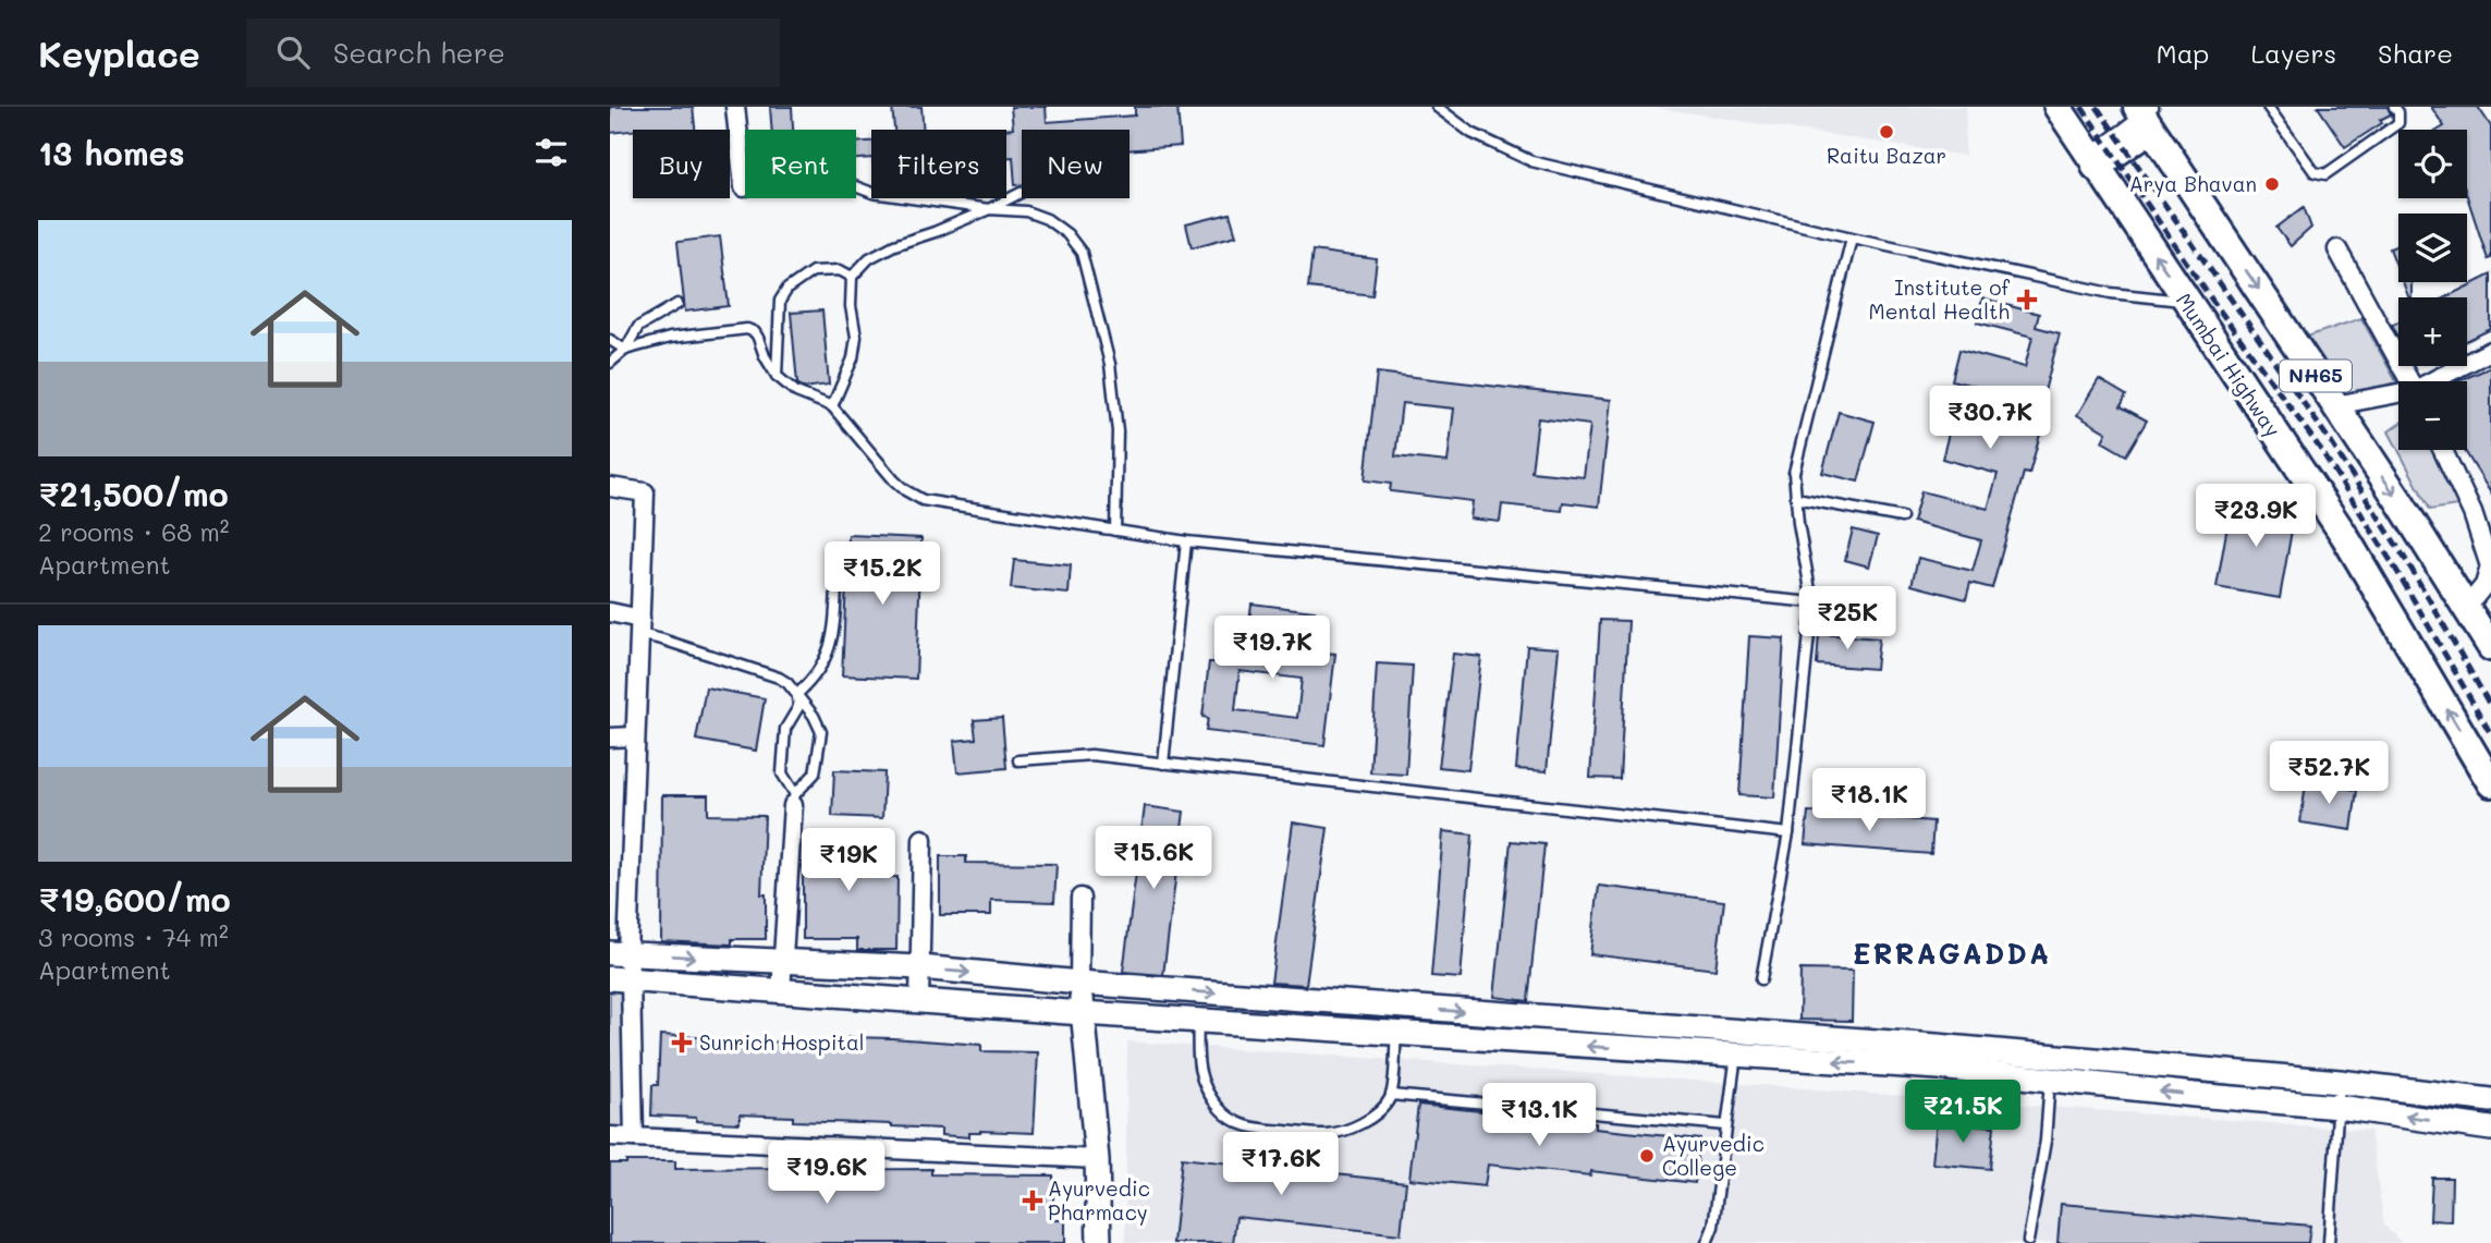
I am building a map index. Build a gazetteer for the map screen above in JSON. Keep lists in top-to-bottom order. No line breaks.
{"streets":{"highway":["Mumbai Highway","NH65"]},"districts":["ERRAGADDA"],"places":{"other":["Raitu Bazar","Arya Bhavan","Ayurvedic College"],"health":["Institute of Mental Health","Sunrich Hospital","Ayurvedic Pharmacy"]},"page":{"header":"Keyplace","search":"Search here","nav":["Map","Layers","Share"],"heading":"13 homes","map_buttons":["+","−"],"chip":["Buy","Rent","Filters","New"],"list":[{"name":"₹21,500/mo","note":"2 rooms · 68 m² · Apartment"},{"name":"₹19,600/mo","note":"3 rooms · 74 m² · Apartment"}],"price":["₹30.7K","₹23.9K","₹15.2K","₹25K","₹19.7K","₹52.7K","₹18.1K","₹15.6K","₹19K","₹21.5K","₹13.1K","₹17.6K","₹19.6K"]}}
